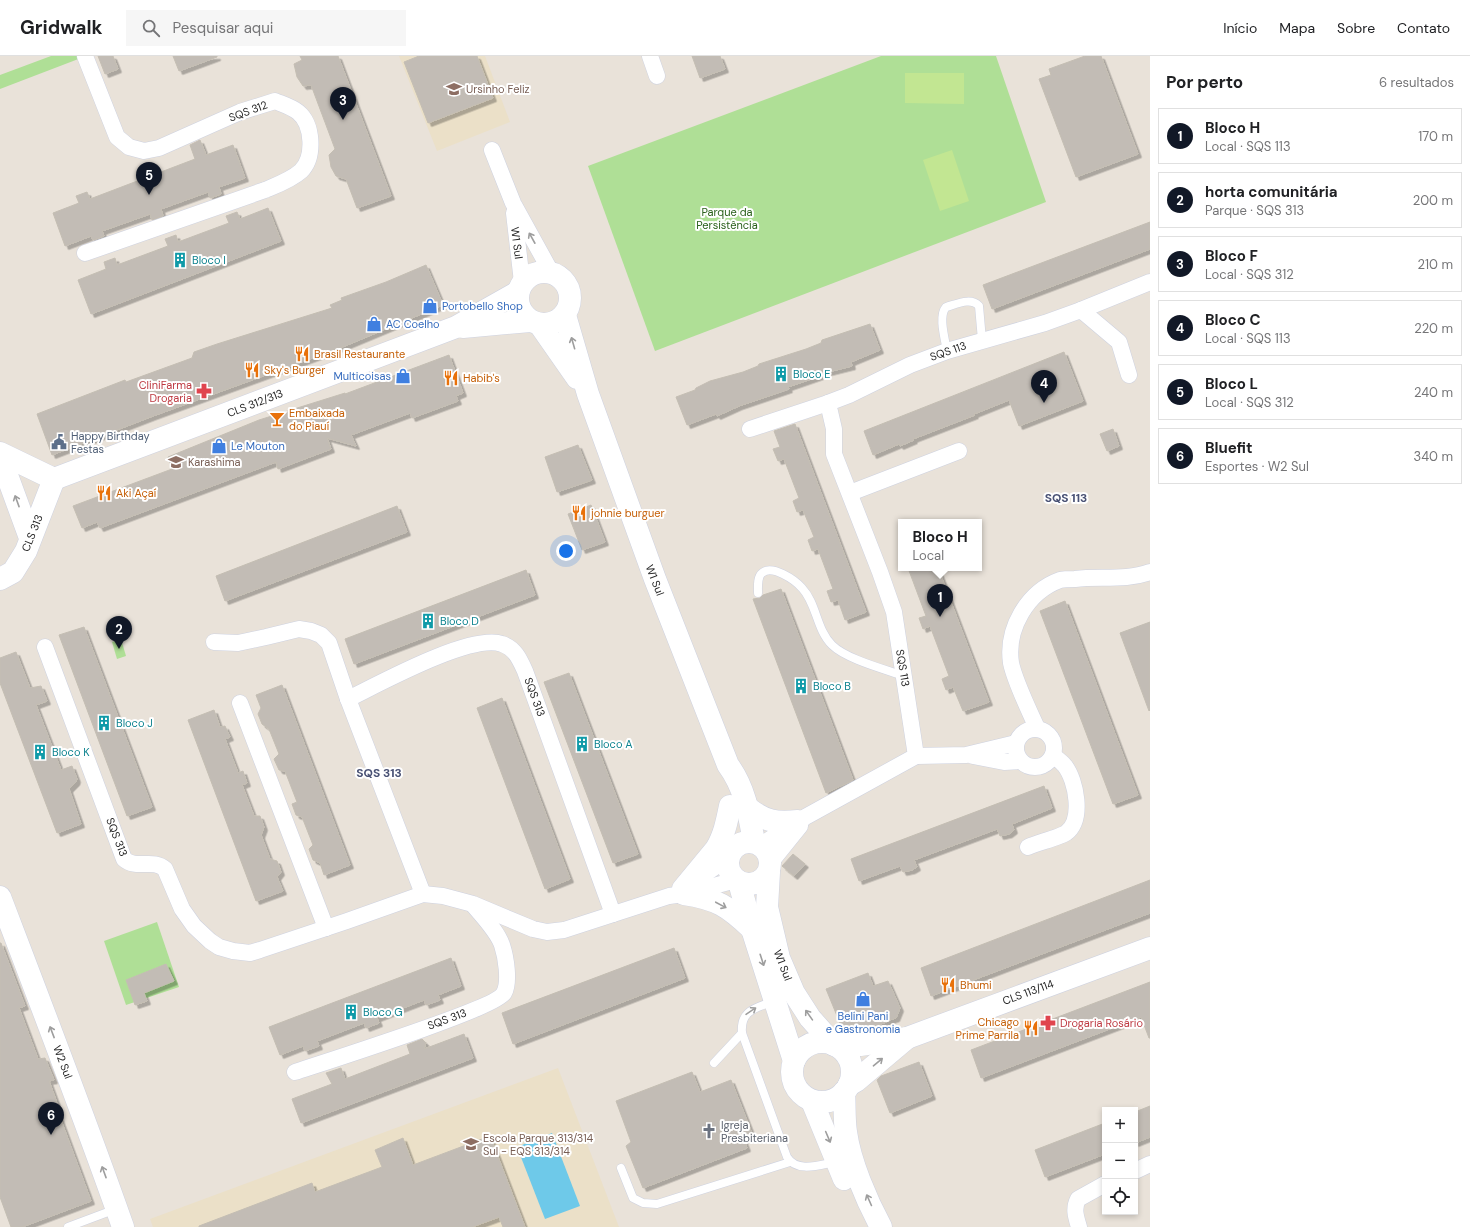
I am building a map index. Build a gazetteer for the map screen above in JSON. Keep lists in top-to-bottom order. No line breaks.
{"streets":{"street":["SQS 312","W1 Sul","SQS 113","CLS 312/313","CLS 313","SQS 313","CLS 113/114","W2 Sul"]},"crossings":[["W1 Sul","CLS 312/313"],["W1 Sul","SQS 313"],["W1 Sul","CLS 113/114"],["CLS 312/313","CLS 313"]],"one_way":["W2 Sul"],"districts":["SQS 113","SQS 313"],"parks":["Parque da Persistência"],"places":{"school or university":["Ursinho Feliz","Karashima","Escola Parque 313/314 Sul - EQS 313/314"],"building":["Bloco I","Bloco E","Bloco D","Bloco B","Bloco J","Bloco A","Bloco K","Bloco G"],"shop":["Portobello Shop","AC Coelho","Multicoisas","Le Mouton","Belini Pani e Gastronomia"],"restaurant":["Brasil Restaurante","Sky's Burger","Habib's","Aki Açaí","johnie burguer","Bhumi","Chicago Prime Parrila"],"pharmacy":["CliniFarma Drogaria","Drogaria Rosário"],"bar":["Embaixada do Piauí"],"public building":["Happy Birthday Festas"],"church":["Igreja Presbiteriana"]},"page":{"header":"Gridwalk","search":"Pesquisar aqui","nav":["Início","Mapa","Sobre","Contato"],"heading":["Por perto","6 resultados"],"pins":["3","5","4","1","2","6"],"list":[{"mark":"1","name":"Bloco H","note":"Local · SQS 113","value":"170 m"},{"mark":"2","name":"horta comunitária","note":"Parque · SQS 313","value":"200 m"},{"mark":"3","name":"Bloco F","note":"Local · SQS 312","value":"210 m"},{"mark":"4","name":"Bloco C","note":"Local · SQS 113","value":"220 m"},{"mark":"5","name":"Bloco L","note":"Local · SQS 312","value":"240 m"},{"mark":"6","name":"Bluefit","note":"Esportes · W2 Sul","value":"340 m"}],"popup":["Bloco H","Local"],"map_buttons":["+","−"]}}
